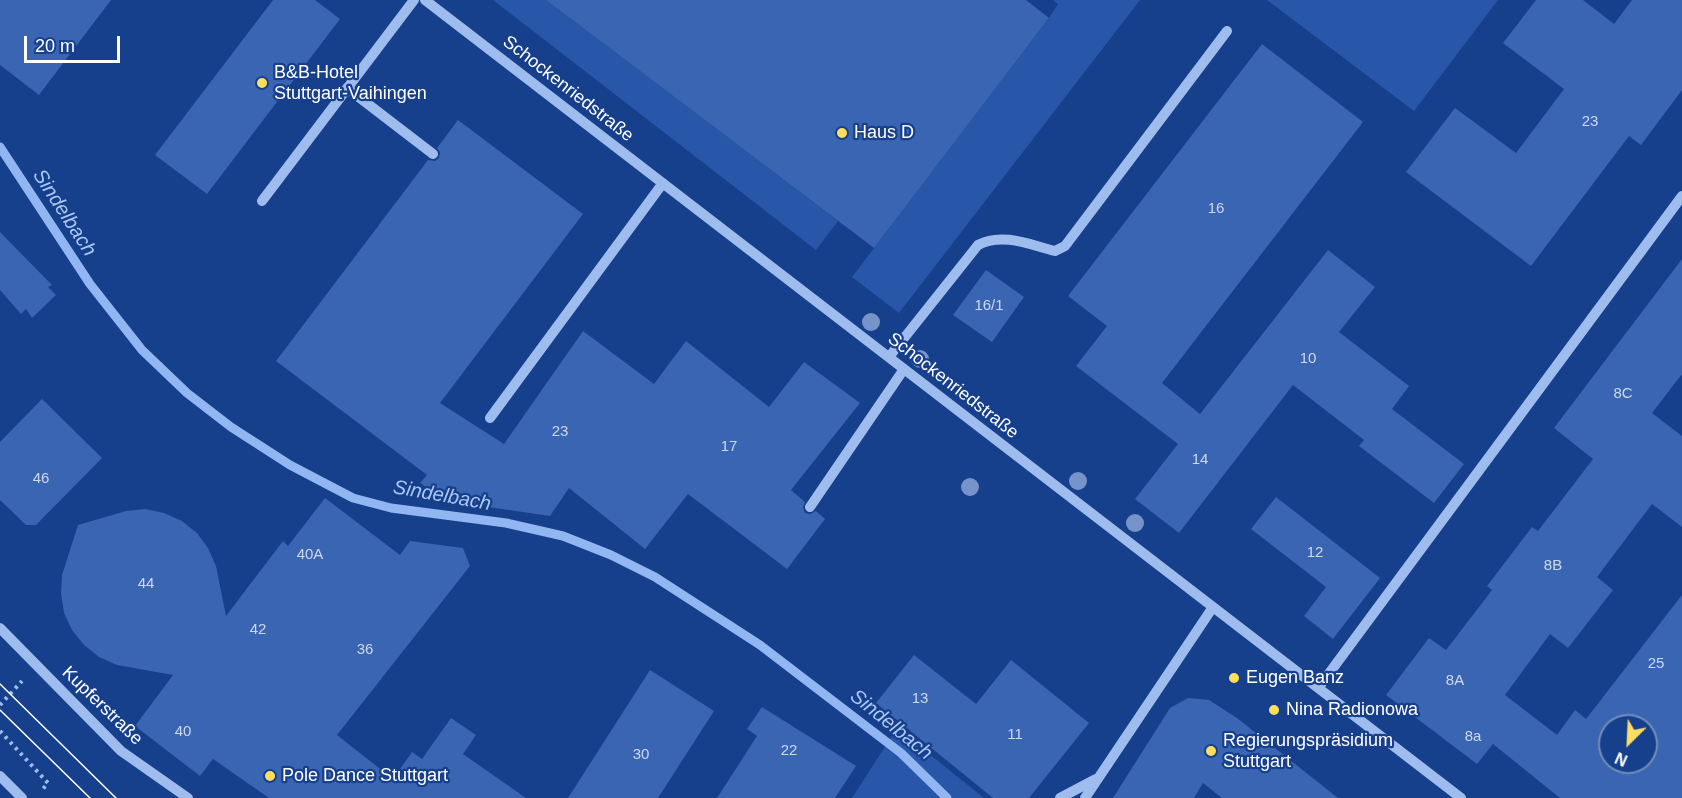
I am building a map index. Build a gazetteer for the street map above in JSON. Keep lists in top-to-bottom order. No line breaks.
{"streets":{"street":["Schockenriedstraße","Kupferstraße"]},"water":["Sindelbach"],"places":["B&B-Hotel Stuttgart-Vaihingen","Haus D","Eugen Banz","Nina Radionowa","Regierungspräsidium Stuttgart","Pole Dance Stuttgart"],"house_numbers":["23","16","16/1","10","8C","23","17","14","46","12","40A","8B","44","42","36","25","8A","13","40","11","8a","22","30"],"scale_bar":"20 m","north":"bottom left"}
